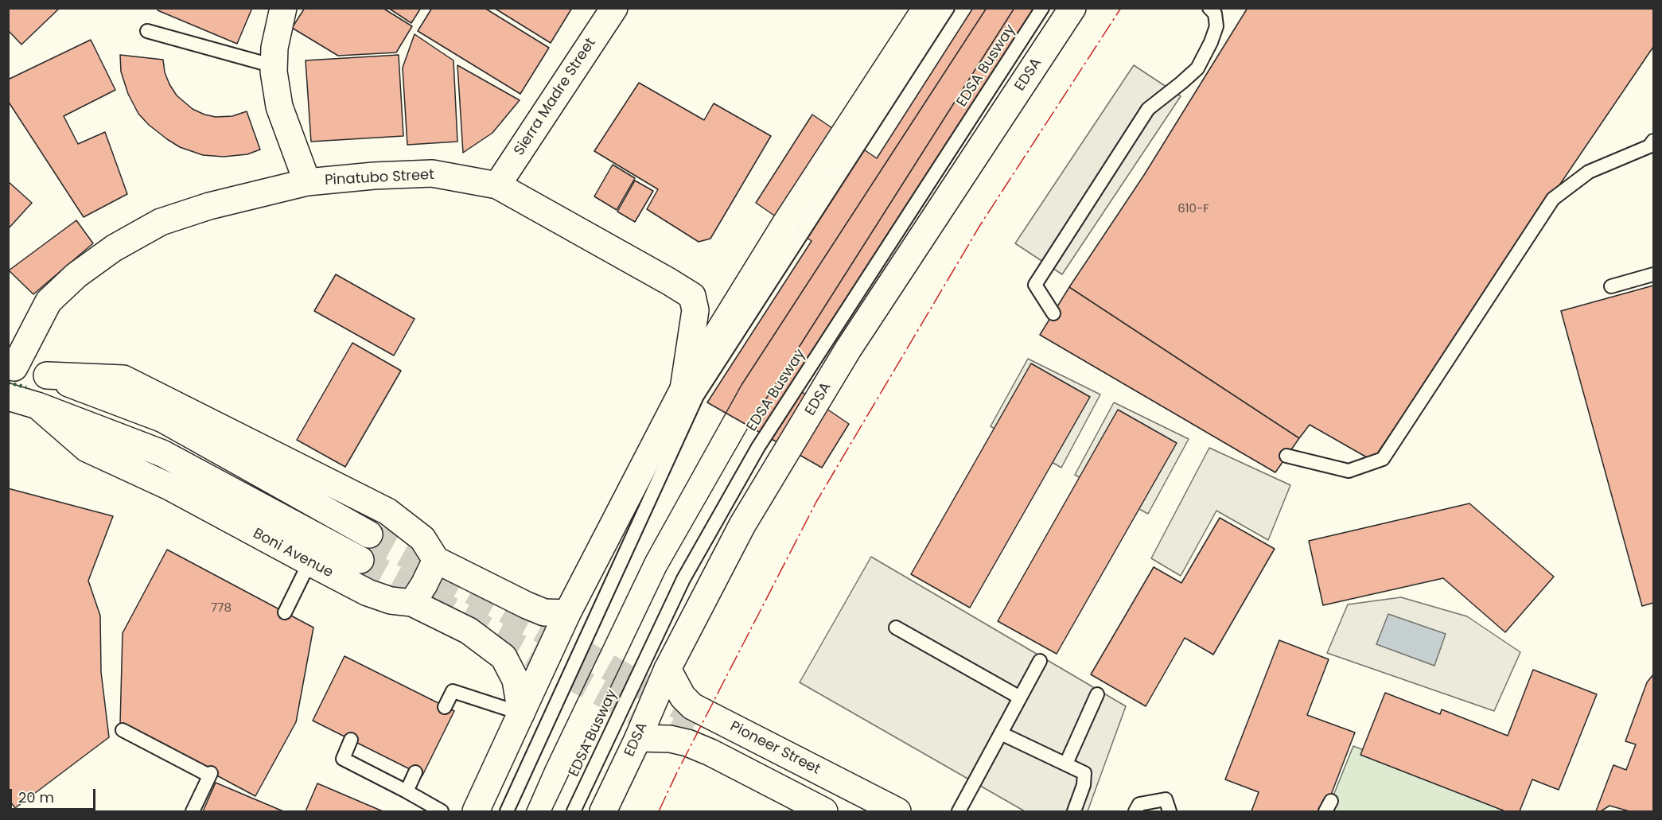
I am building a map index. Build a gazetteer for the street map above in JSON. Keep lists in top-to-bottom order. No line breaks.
{"streets":{"main road":["EDSA","Sierra Madre Street","Pinatubo Street","Boni Avenue","Pioneer Street"],"lane":["EDSA Busway"]},"crossings":[["EDSA","Pioneer Street"],["Sierra Madre Street","Pinatubo Street"]],"house_numbers":["610-F","778"],"scale_bar":"20 m"}
